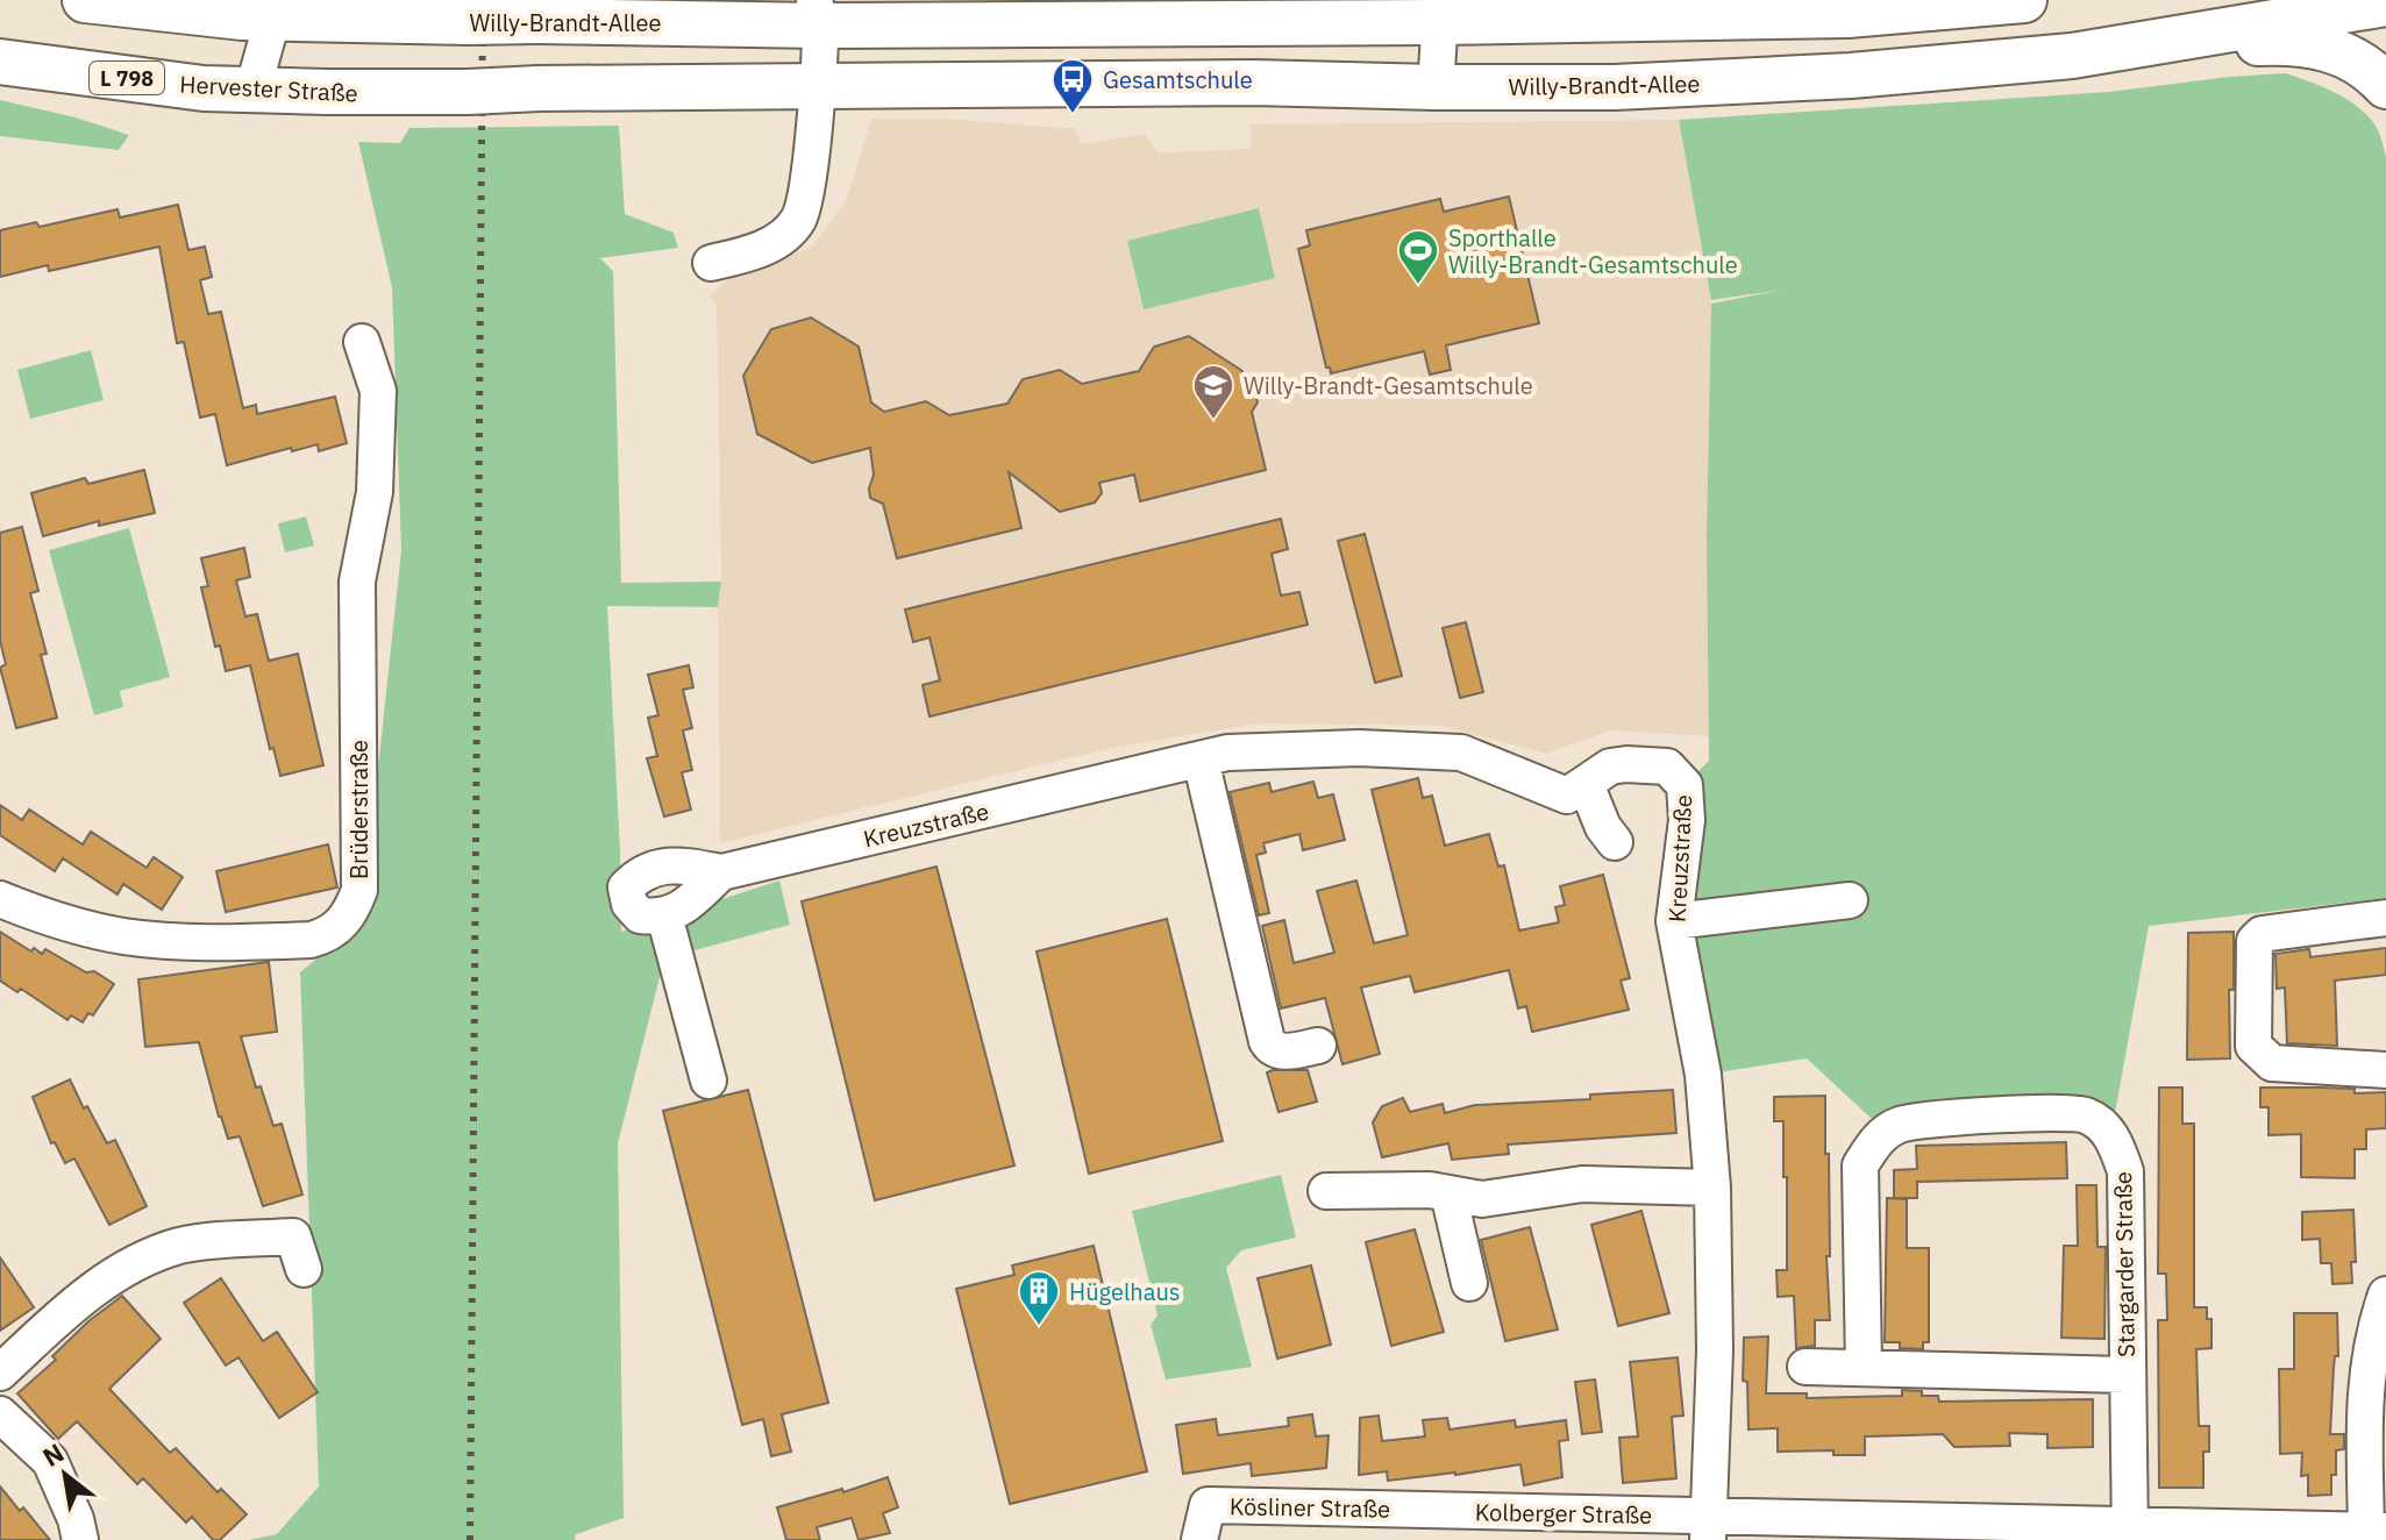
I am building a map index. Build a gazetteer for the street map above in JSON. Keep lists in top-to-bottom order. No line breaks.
{"streets":{"main road":["Willy-Brandt-Allee","L 798","Hervester Straße"],"street":["Brüderstraße","Kreuzstraße","Stargarder Straße","Kösliner Straße","Kolberger Straße"]},"crossings":[["Willy-Brandt-Allee","Hervester Straße"],["Kreuzstraße","Kolberger Straße"],["Stargarder Straße","Kolberger Straße"],["Kösliner Straße","Kolberger Straße"]],"places":{"bus stop":["Gesamtschule"],"sports":["Sporthalle Willy-Brandt-Gesamtschule"],"school or university":["Willy-Brandt-Gesamtschule"],"building":["Hügelhaus"]},"north":"top left"}
